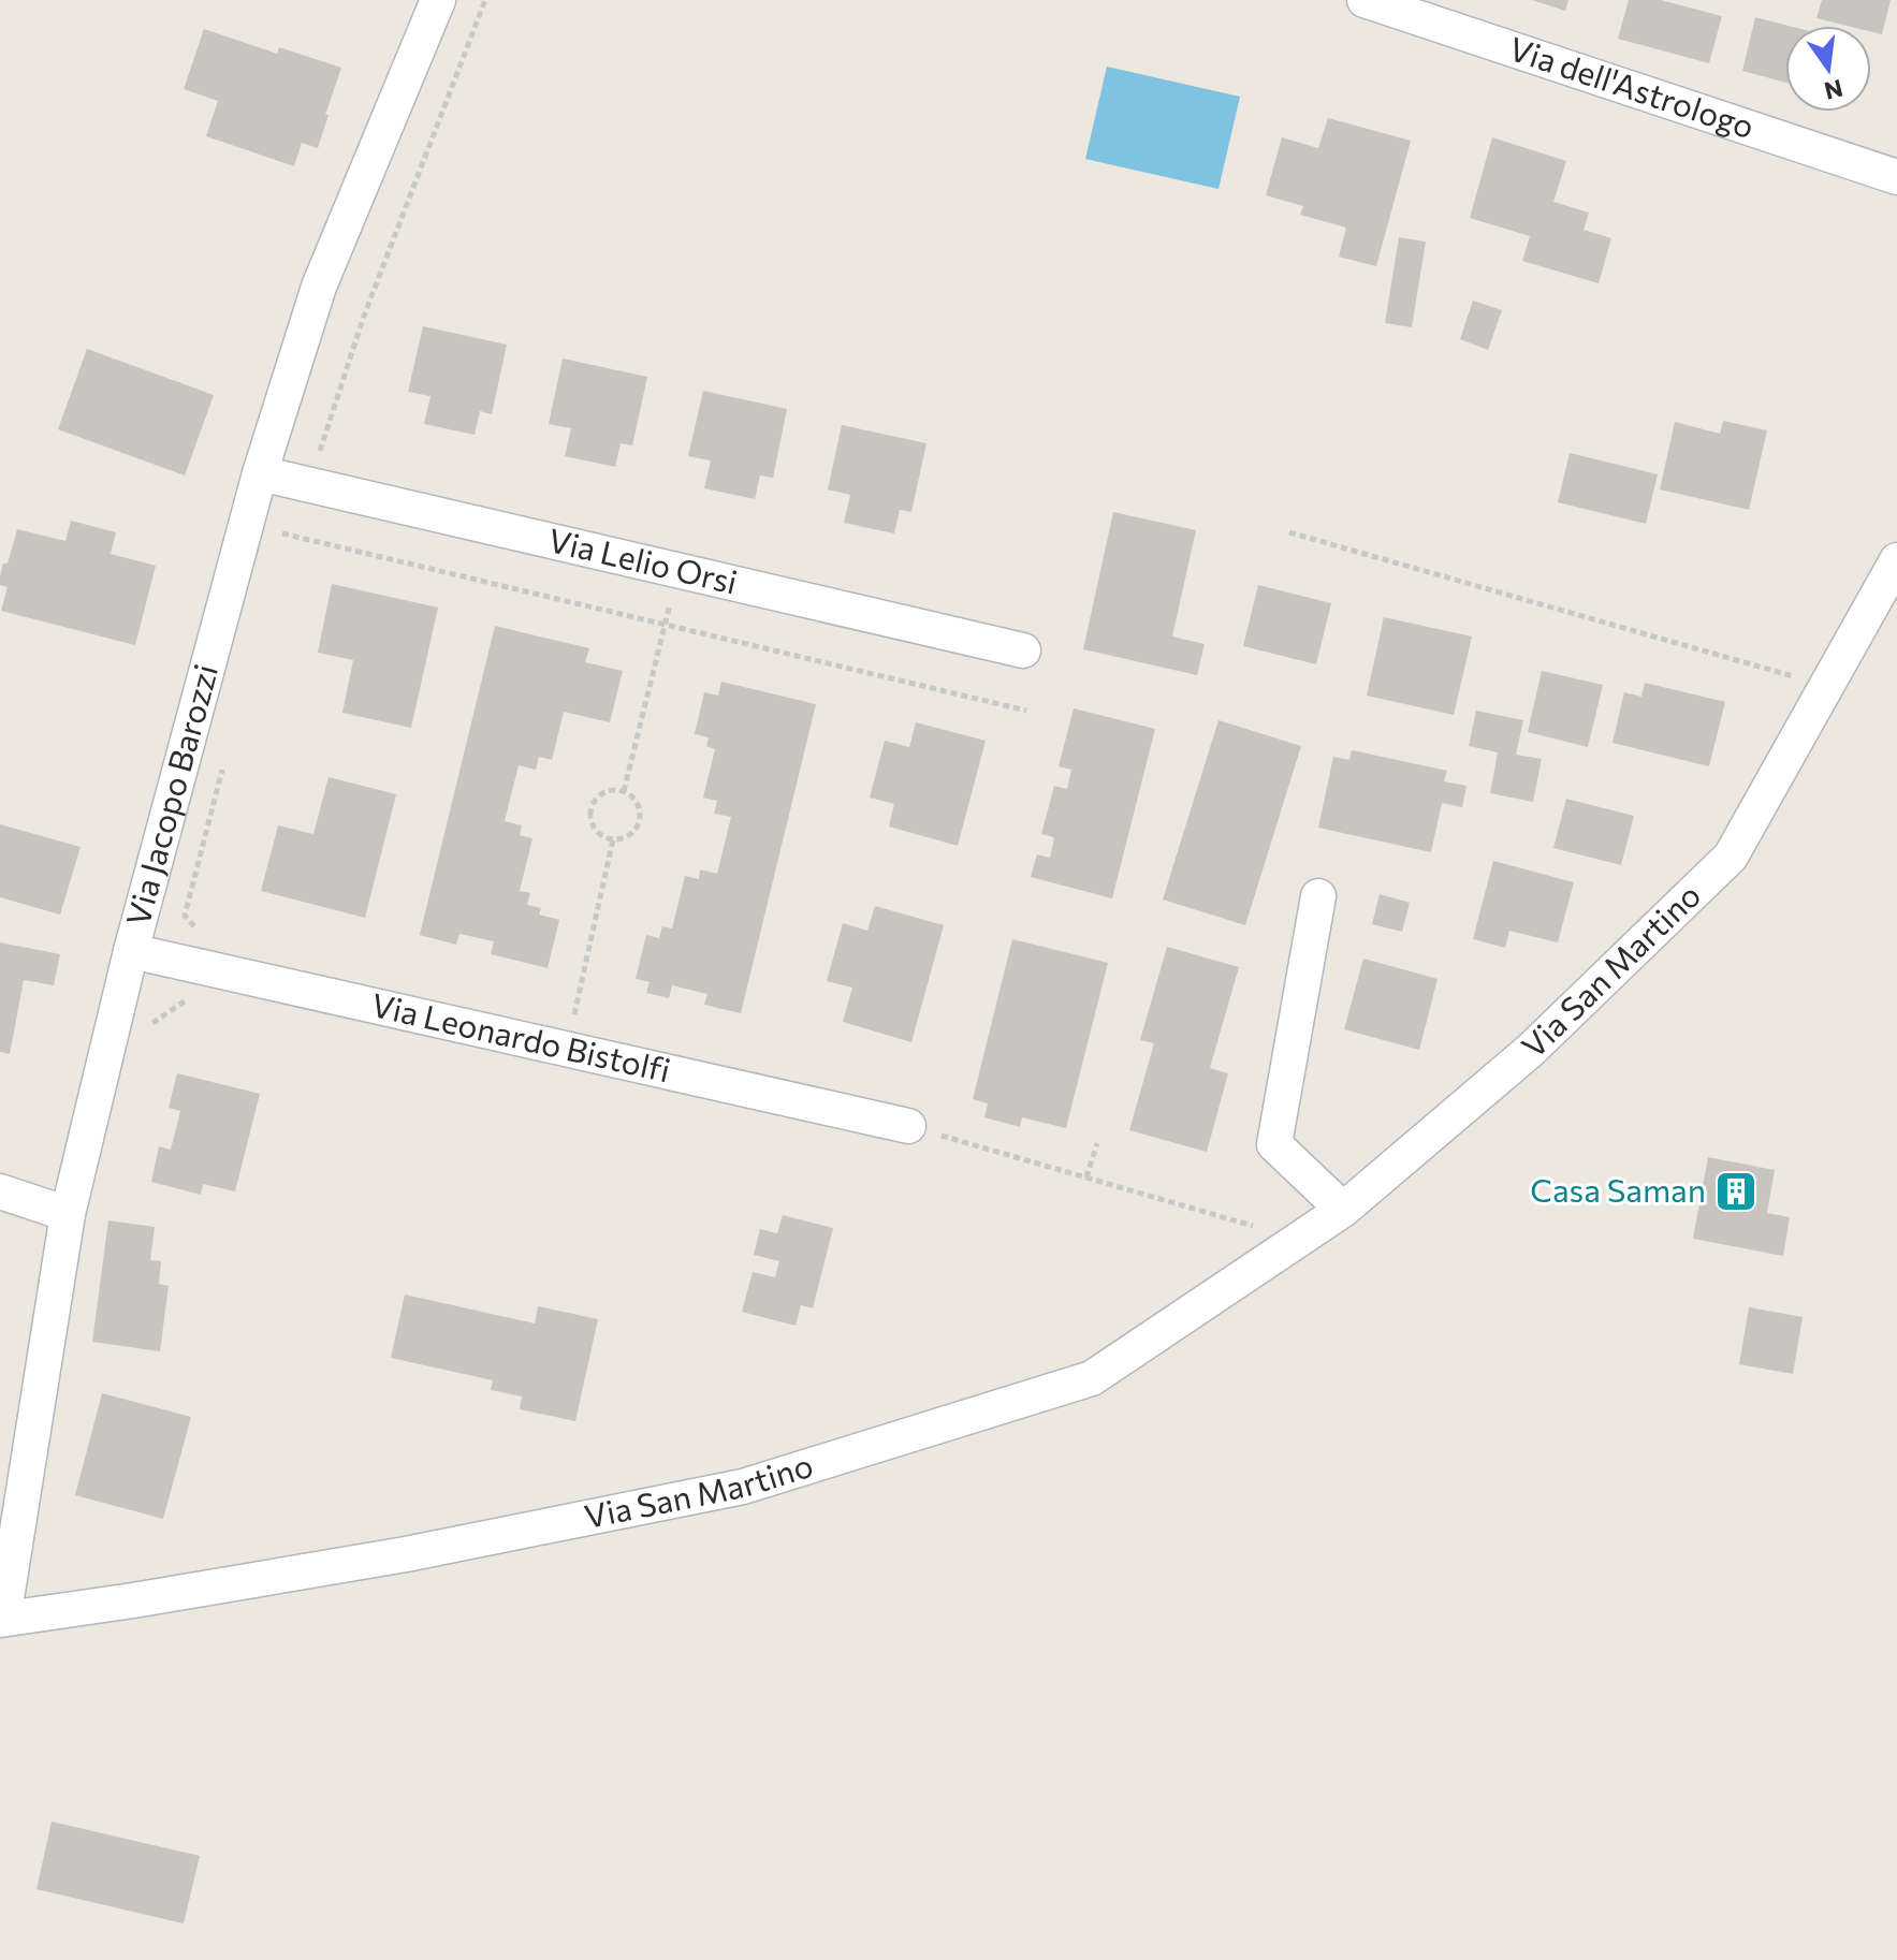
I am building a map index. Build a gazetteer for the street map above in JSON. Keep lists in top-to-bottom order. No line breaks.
{"streets":{"street":["Via dell'Astrologo","Via Lelio Orsi","Via Jacopo Barozzi","Via San Martino","Via Leonardo Bistolfi"]},"crossings":[["Via Lelio Orsi","Via Jacopo Barozzi"],["Via Jacopo Barozzi","Via San Martino"],["Via Jacopo Barozzi","Via Leonardo Bistolfi"]],"places":{"building":["Casa Saman"]},"north":"bottom"}
